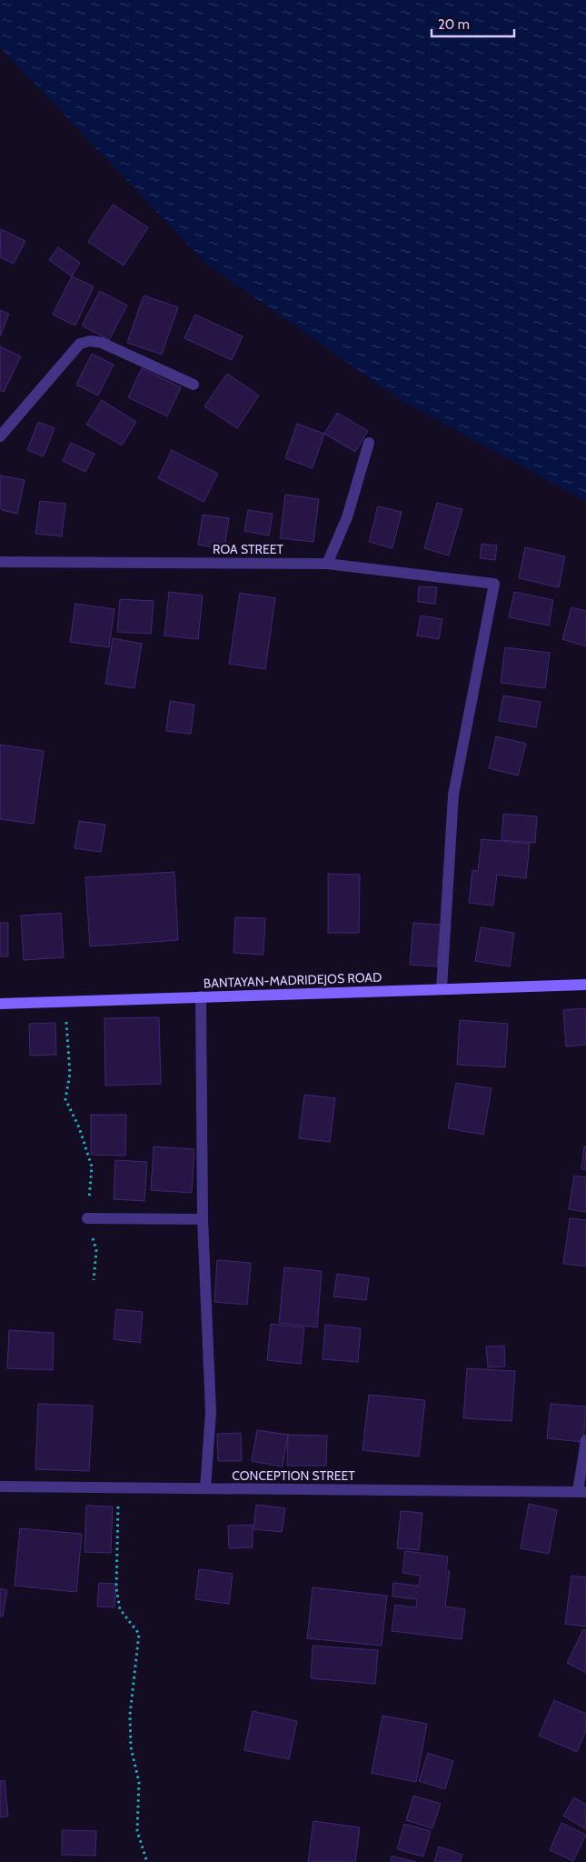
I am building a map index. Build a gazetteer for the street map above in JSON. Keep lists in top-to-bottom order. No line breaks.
{"streets":{"street":["ROA STREET","BANTAYAN-MADRIDEJOS ROAD","CONCEPTION STREET"]},"crossings":[["ROA STREET","BANTAYAN-MADRIDEJOS ROAD"]],"scale_bar":"20 m"}
